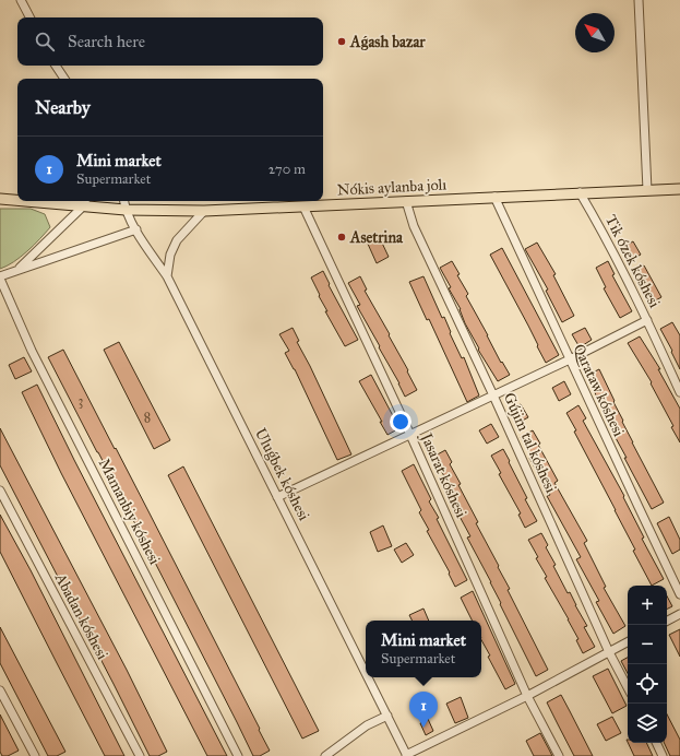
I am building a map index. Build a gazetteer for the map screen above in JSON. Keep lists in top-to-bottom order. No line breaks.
{"streets":{"main road":["Nókis aylanba jolı"],"street":["Tik ózek kóshesi","Qarataw kóshesi","Gújim tal kóshesi","Uluǵbek kóshesi","Jasarat kóshesi","Mamanbiy kóshesi","Abadan kóshesi"]},"crossings":[["Nókis aylanba jolı","Tik ózek kóshesi"],["Nókis aylanba jolı","Qarataw kóshesi"],["Nókis aylanba jolı","Gújim tal kóshesi"],["Nókis aylanba jolı","Uluǵbek kóshesi"],["Nókis aylanba jolı","Jasarat kóshesi"]],"places":["Aǵash bazar","Asetrina"],"house_numbers":["3","8"],"north":"top left","page":{"search":"Search here","heading":"Nearby","list":[{"mark":"1","name":"Mini market","note":"Supermarket","value":"270 m"}],"map_buttons":["+","−"],"popup":["Mini market","Supermarket"],"pins":"1"}}
